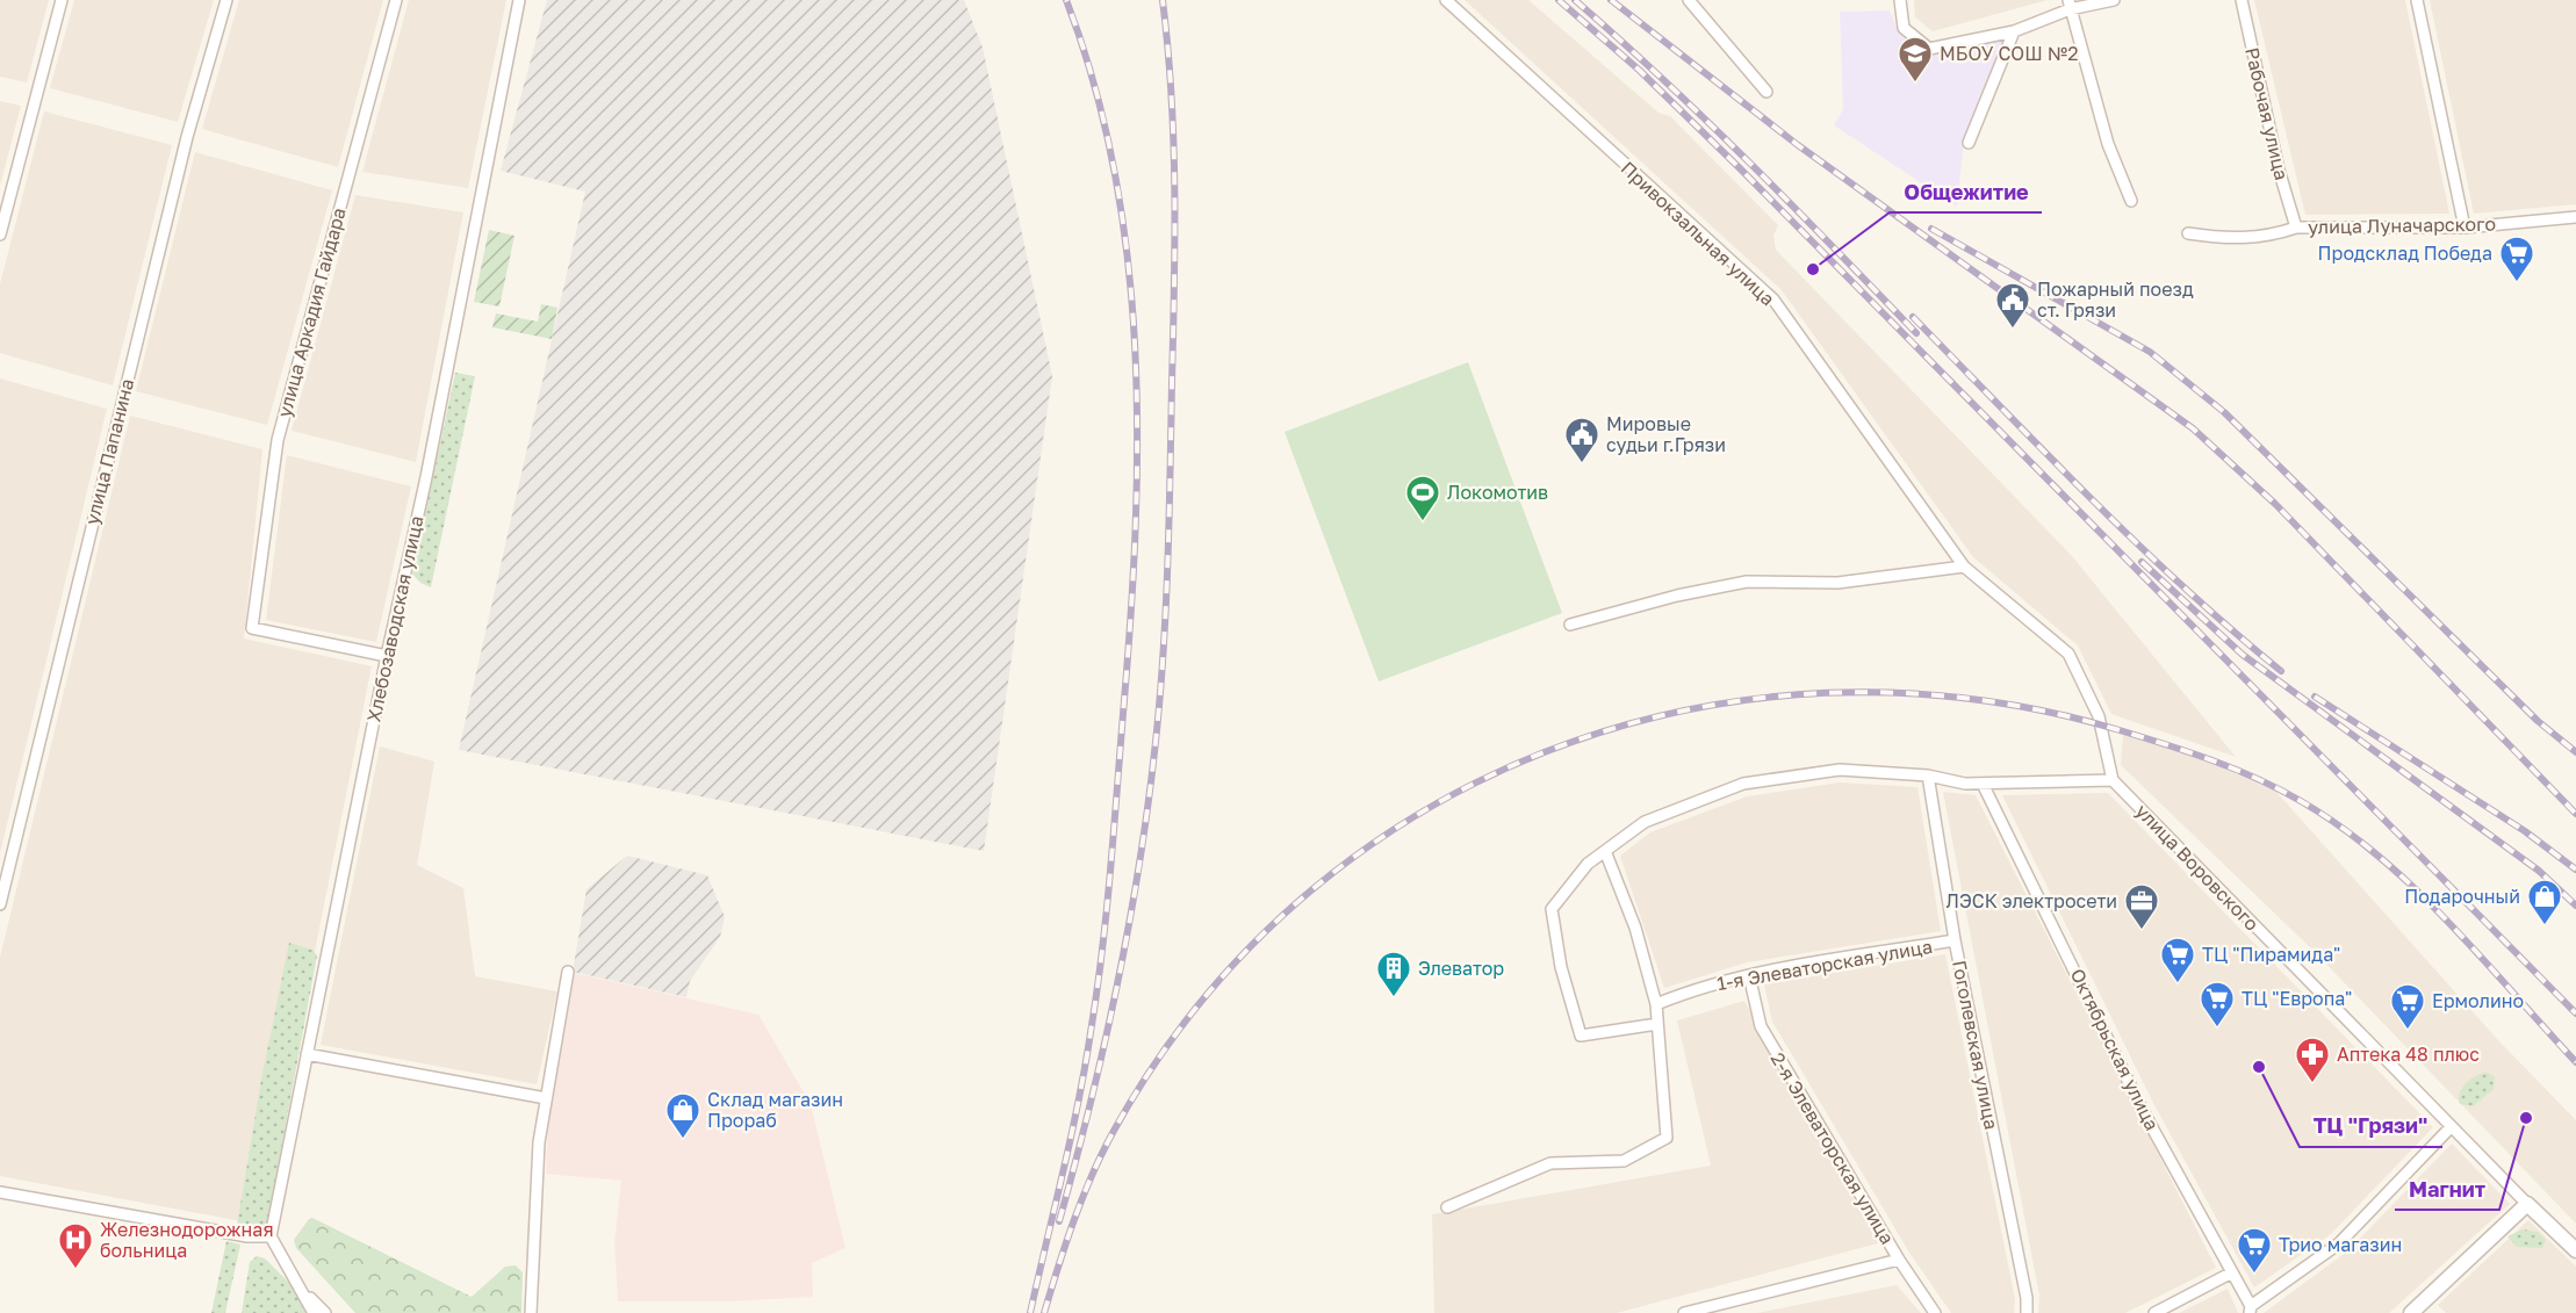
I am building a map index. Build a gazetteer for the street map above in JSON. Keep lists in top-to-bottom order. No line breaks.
{"streets":{"street":["Рабочая улица","улица Луначарского","Привокзальная улица","улица Аркадия Гайдара","улица Папанина","Хлебозаводская улица","улица Воровского","1-я Элеваторская улица","Гоголевская улица","Октябрьская улица","2-я Элеваторская улица"]},"crossings":[["Рабочая улица","улица Луначарского"],["Привокзальная улица","улица Воровского"],["улица Аркадия Гайдара","Хлебозаводская улица"],["1-я Элеваторская улица","Гоголевская улица"],["1-я Элеваторская улица","2-я Элеваторская улица"]],"places":{"school or university":["МБОУ СОШ №2"],"other":["Общежитие","ТЦ \"Грязи\"","Магнит"],"supermarket":["Продсклад Победа","ТЦ \"Пирамида\"","ТЦ \"Европа\"","Ермолино","Трио магазин"],"public building":["Пожарный поезд ст. Грязи","Мировые судьи г.Грязи"],"sports":["Локомотив"],"shop":["Подарочный","Склад магазин Прораб"],"office":["ЛЭСК электросети"],"building":["Элеватор"],"pharmacy":["Аптека 48 плюс"],"hospital":["Железнодорожная больница"]}}
